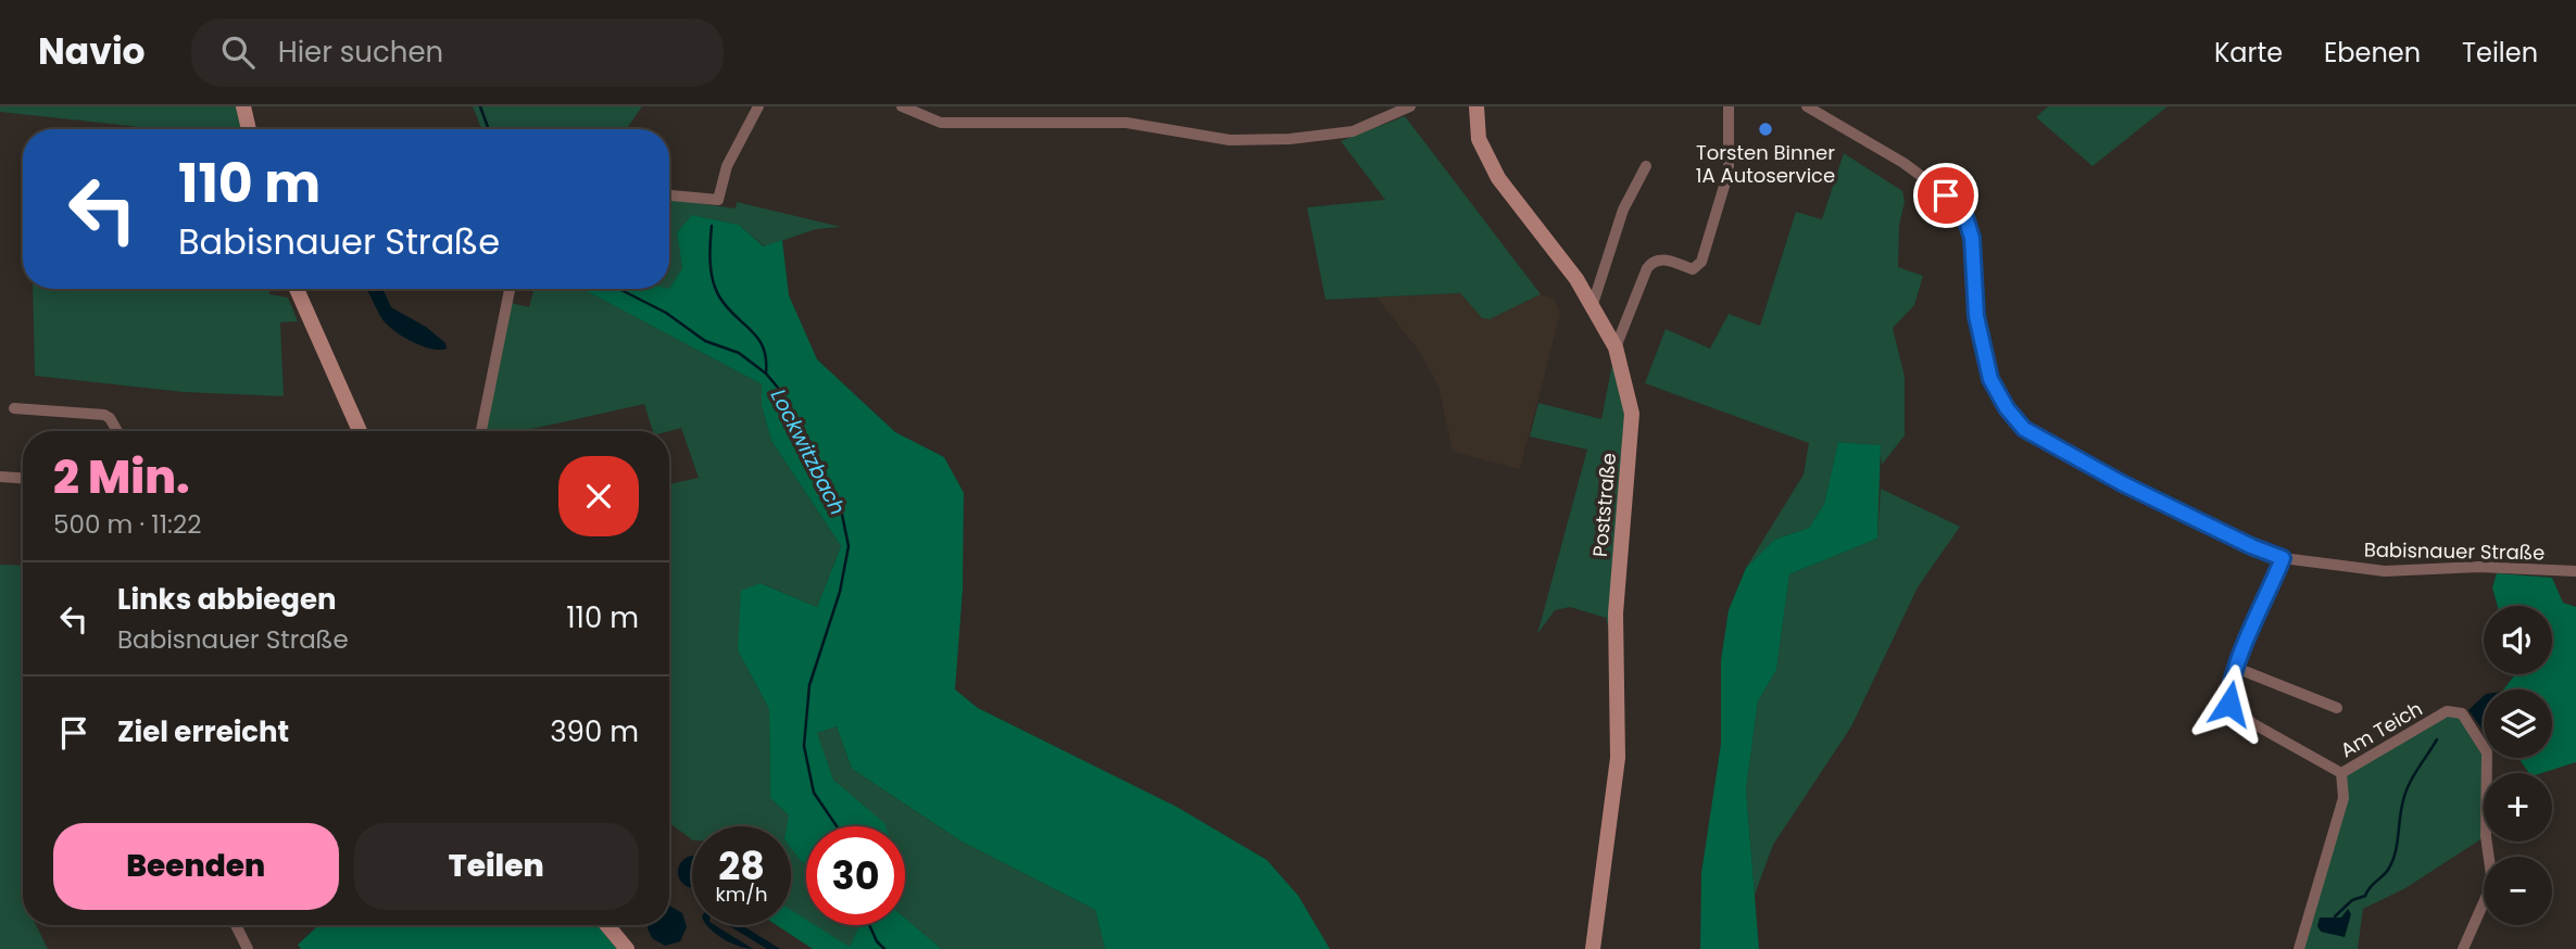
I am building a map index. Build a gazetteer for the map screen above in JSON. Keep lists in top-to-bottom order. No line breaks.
{"streets":{"street":["Poststraße","Babisnauer Straße","Am Teich"]},"water":["Lockwitzbach"],"places":["Torsten Binner 1A Autoservice"],"page":{"header":"Navio","search":"Hier suchen","nav":["Karte","Ebenen","Teilen"],"turn":["110 m","Babisnauer Straße"],"heading":["2 Min.","500 m · 11:22"],"list":[{"name":"Links abbiegen","note":"Babisnauer Straße","value":"110 m"},{"name":"Ziel erreicht","value":"390 m"}],"map_buttons":["+","−"],"buttons":["Beenden","Teilen"],"speed":"28 km/h","limit":"30"}}
